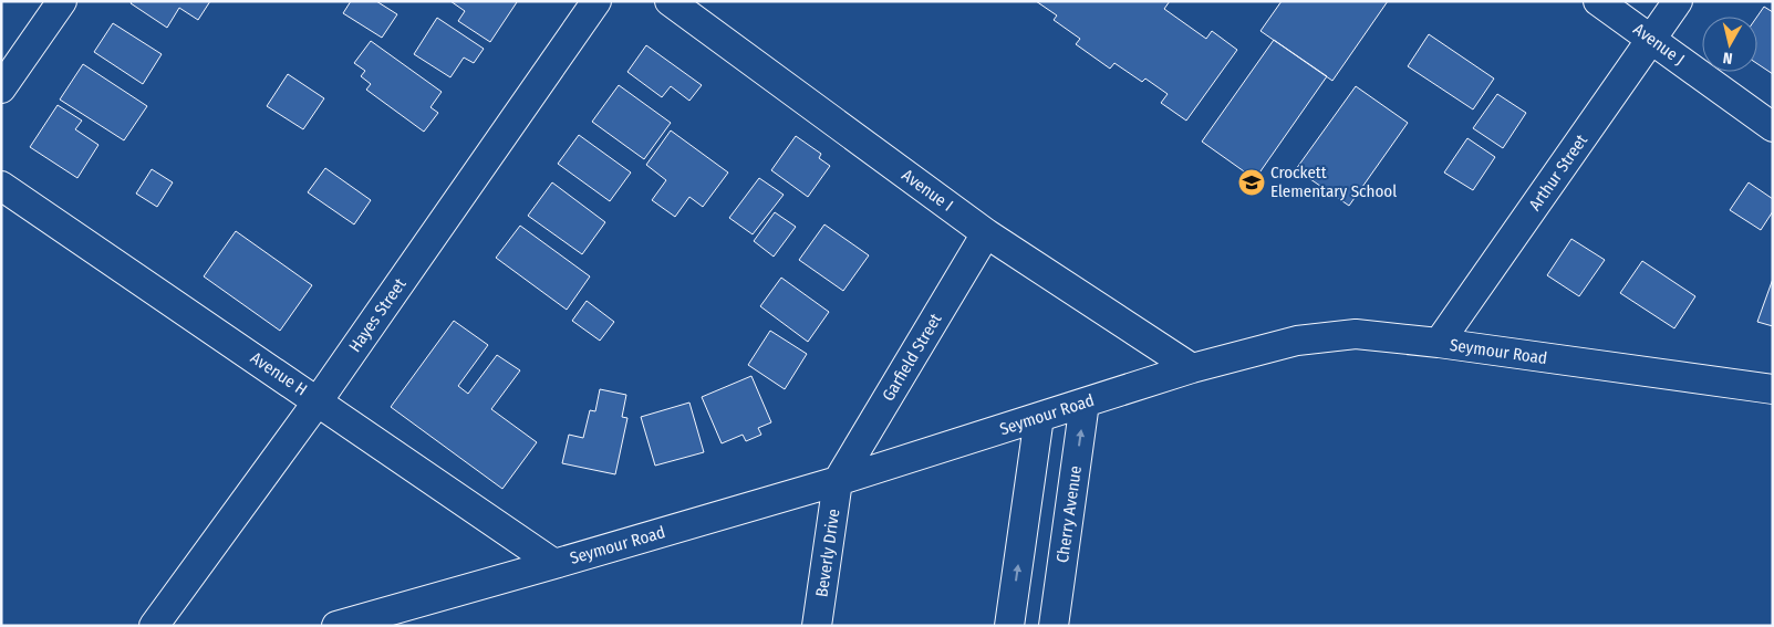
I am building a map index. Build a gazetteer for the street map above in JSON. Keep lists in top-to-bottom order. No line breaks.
{"streets":{"street":["Avenue J","Arthur Street","Avenue I","Hayes Street","Seymour Road","Garfield Street","Avenue H","Cherry Avenue","Beverly Drive"]},"crossings":[["Avenue J","Arthur Street"],["Arthur Street","Seymour Road"],["Avenue I","Seymour Road"],["Avenue I","Garfield Street"],["Hayes Street","Avenue H"],["Seymour Road","Garfield Street"],["Seymour Road","Avenue H"],["Seymour Road","Cherry Avenue"],["Seymour Road","Beverly Drive"],["Garfield Street","Beverly Drive"]],"places":{"school or university":["Crockett Elementary School"]},"north":"bottom"}
